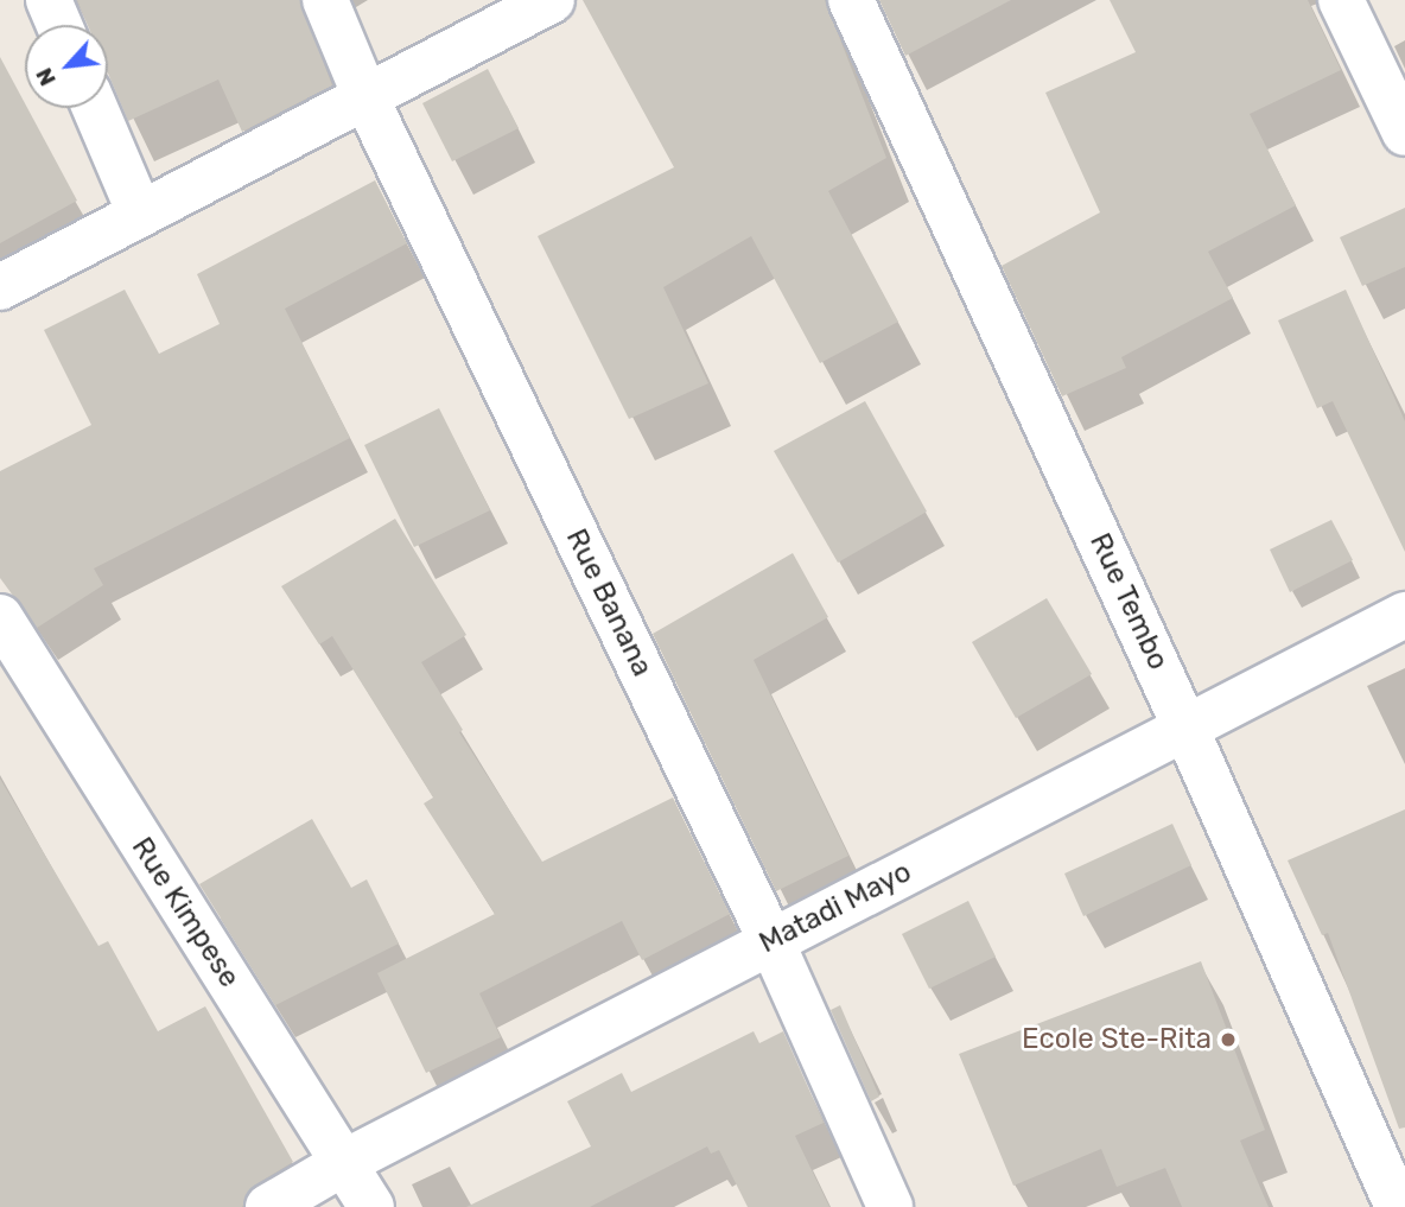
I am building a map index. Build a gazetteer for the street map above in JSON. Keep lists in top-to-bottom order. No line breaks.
{"streets":{"street":["Rue Tembo","Rue Banana","Matadi Mayo","Rue Kimpese"]},"crossings":[["Rue Tembo","Matadi Mayo"],["Rue Banana","Matadi Mayo"],["Matadi Mayo","Rue Kimpese"]],"places":["Ecole Ste-Rita"],"north":"bottom left"}
